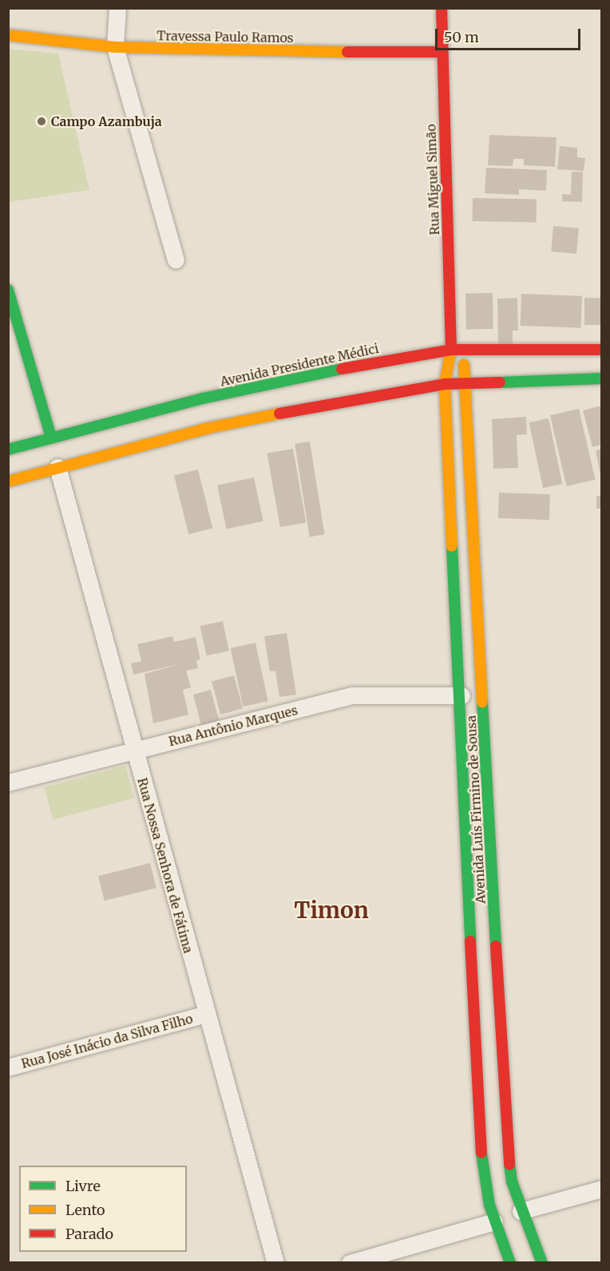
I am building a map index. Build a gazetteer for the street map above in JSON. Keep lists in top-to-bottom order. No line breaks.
{"streets":{"main road":["Travessa Paulo Ramos","Rua Miguel Simão","Avenida Presidente Médici","Avenida Luís Firmino de Sousa"],"street":["Rua Antônio Marques","Rua Nossa Senhora de Fátima","Rua José Inácio da Silva Filho"]},"crossings":[["Travessa Paulo Ramos","Rua Miguel Simão"],["Rua Miguel Simão","Avenida Presidente Médici"],["Rua Miguel Simão","Avenida Luís Firmino de Sousa"],["Avenida Presidente Médici","Avenida Luís Firmino de Sousa"],["Rua Antônio Marques","Avenida Luís Firmino de Sousa"],["Rua Antônio Marques","Rua Nossa Senhora de Fátima"],["Rua Nossa Senhora de Fátima","Rua José Inácio da Silva Filho"]],"districts":["Timon"],"places":["Campo Azambuja"],"legend":["Livre","Lento","Parado"],"scale_bar":"50 m"}
